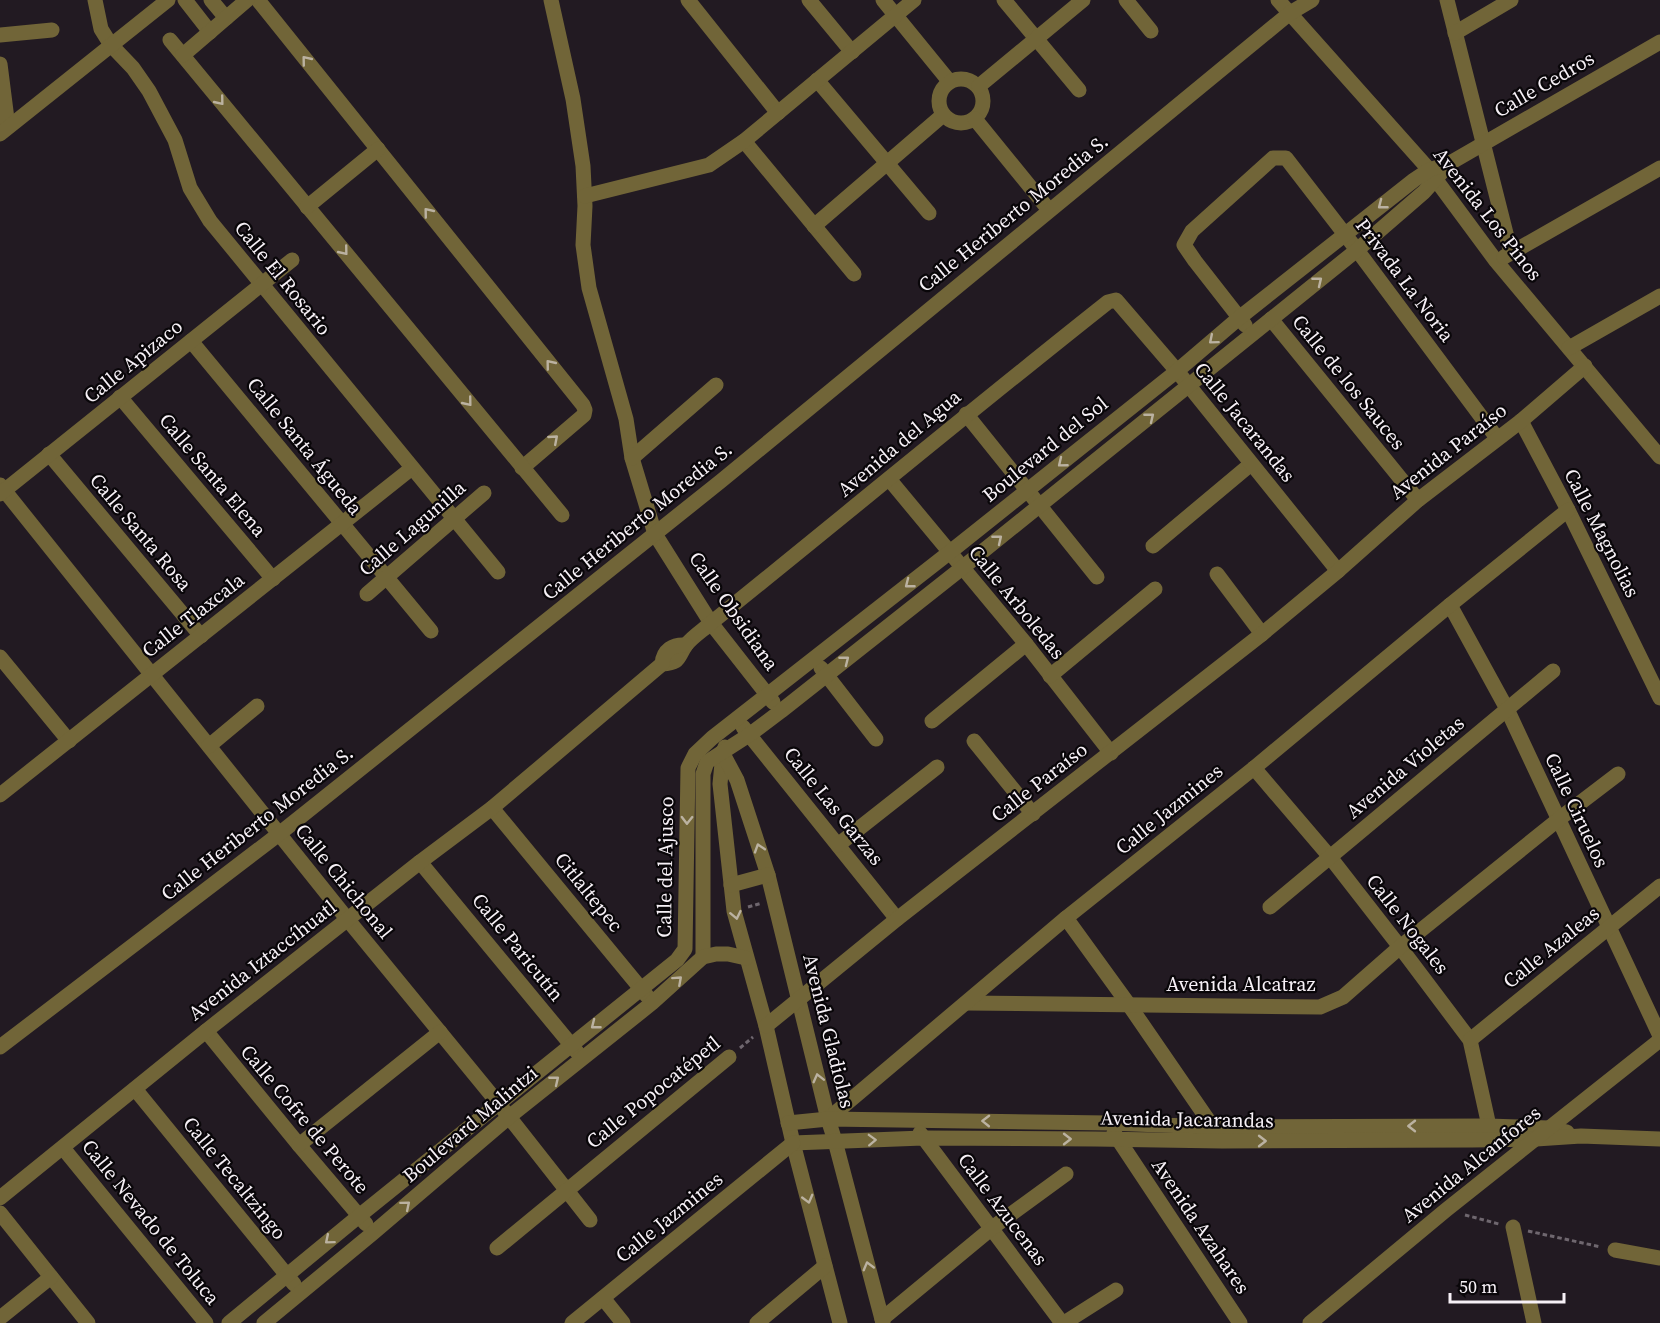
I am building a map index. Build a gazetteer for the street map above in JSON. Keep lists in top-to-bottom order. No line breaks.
{"streets":{"street":["Calle Cedros","Calle Heriberto Moredia S.","Avenida Los Pinos","Calle El Rosario","Privada La Noria","Calle Apizaco","Calle de los Sauces","Calle Jacarandas","Avenida del Agua","Calle Santa Águeda","Boulevard del Sol","Avenida Paraíso","Calle Santa Elena","Calle Lagunilla","Calle Santa Rosa","Calle Magnolias","Calle Arboledas","Calle Obsidiana","Calle Tlaxcala","Avenida Violetas","Calle Paraíso","Calle Las Garzas","Calle Jazmines","Calle Ciruelos","Calle del Ajusco","Calle Chichonal","Citlaltepec","Calle Nogales","Calle Paricutín","Calle Azaleas","Avenida Iztaccíhuatl","Avenida Alcatraz","Avenida Gladiolas","Calle Popocatépetl","Calle Cofre de Perote","Avenida Jacarandas","Boulevard Malintzi","Avenida Alcanfores","Calle Tecaltzingo","Calle Azucenas","Calle Nevado de Toluca","Avenida Azahares"]},"crossings":[["Calle Cedros","Avenida Los Pinos"],["Calle Cedros","Boulevard del Sol"],["Calle Heriberto Moredia S.","Avenida Los Pinos"],["Calle Heriberto Moredia S.","Calle Obsidiana"],["Calle Heriberto Moredia S.","Calle Chichonal"],["Avenida Los Pinos","Boulevard del Sol"],["Avenida Los Pinos","Avenida Paraíso"],["Calle El Rosario","Calle Apizaco"],["Calle El Rosario","Calle Lagunilla"],["Calle El Rosario","Calle Tlaxcala"],["Privada La Noria","Boulevard del Sol"],["Privada La Noria","Avenida Paraíso"],["Calle Apizaco","Calle Santa Águeda"],["Calle Apizaco","Calle Santa Elena"],["Calle Apizaco","Calle Santa Rosa"],["Calle Apizaco","Calle Chichonal"],["Calle de los Sauces","Boulevard del Sol"],["Calle de los Sauces","Avenida Paraíso"],["Calle Jacarandas","Avenida del Agua"],["Calle Jacarandas","Boulevard del Sol"],["Calle Jacarandas","Avenida Paraíso"],["Calle Jacarandas","Calle Paraíso"],["Avenida del Agua","Calle Arboledas"],["Avenida del Agua","Calle Obsidiana"],["Avenida del Agua","Avenida Iztaccíhuatl"],["Calle Santa Águeda","Calle Lagunilla"],["Calle Santa Águeda","Calle Tlaxcala"],["Boulevard del Sol","Calle Arboledas"],["Boulevard del Sol","Calle Obsidiana"],["Boulevard del Sol","Calle Las Garzas"],["Boulevard del Sol","Calle del Ajusco"],["Boulevard del Sol","Avenida Gladiolas"],["Avenida Paraíso","Calle Magnolias"],["Avenida Paraíso","Calle Paraíso"],["Calle Santa Elena","Calle Tlaxcala"],["Calle Santa Rosa","Calle Tlaxcala"],["Calle Magnolias","Calle Jazmines"],["Calle Arboledas","Calle Paraíso"],["Calle Obsidiana","Avenida Iztaccíhuatl"],["Calle Tlaxcala","Calle Chichonal"],["Avenida Violetas","Calle Ciruelos"],["Avenida Violetas","Calle Nogales"],["Calle Paraíso","Calle Las Garzas"],["Calle Paraíso","Avenida Gladiolas"],["Calle Paraíso","Calle Popocatépetl"],["Calle Jazmines","Calle Ciruelos"],["Calle Jazmines","Calle Nogales"],["Calle Jazmines","Avenida Alcatraz"],["Calle Jazmines","Avenida Gladiolas"],["Calle Jazmines","Avenida Jacarandas"],["Calle Ciruelos","Calle Azaleas"],["Calle Ciruelos","Avenida Alcatraz"],["Calle Ciruelos","Avenida Alcanfores"],["Calle del Ajusco","Citlaltepec"],["Calle del Ajusco","Avenida Gladiolas"],["Calle del Ajusco","Boulevard Malintzi"],["Calle Chichonal","Avenida Iztaccíhuatl"],["Calle Chichonal","Calle Popocatépetl"],["Calle Chichonal","Boulevard Malintzi"],["Citlaltepec","Avenida Iztaccíhuatl"],["Citlaltepec","Boulevard Malintzi"],["Calle Nogales","Calle Azaleas"],["Calle Nogales","Avenida Alcatraz"],["Calle Nogales","Avenida Jacarandas"],["Calle Paricutín","Avenida Iztaccíhuatl"],["Calle Paricutín","Boulevard Malintzi"],["Avenida Iztaccíhuatl","Calle Cofre de Perote"],["Avenida Iztaccíhuatl","Calle Tecaltzingo"],["Avenida Iztaccíhuatl","Calle Nevado de Toluca"],["Avenida Gladiolas","Avenida Jacarandas"],["Calle Cofre de Perote","Boulevard Malintzi"],["Avenida Jacarandas","Avenida Alcanfores"],["Avenida Jacarandas","Calle Azucenas"],["Avenida Jacarandas","Avenida Azahares"],["Boulevard Malintzi","Calle Tecaltzingo"]],"scale_bar":"50 m"}
